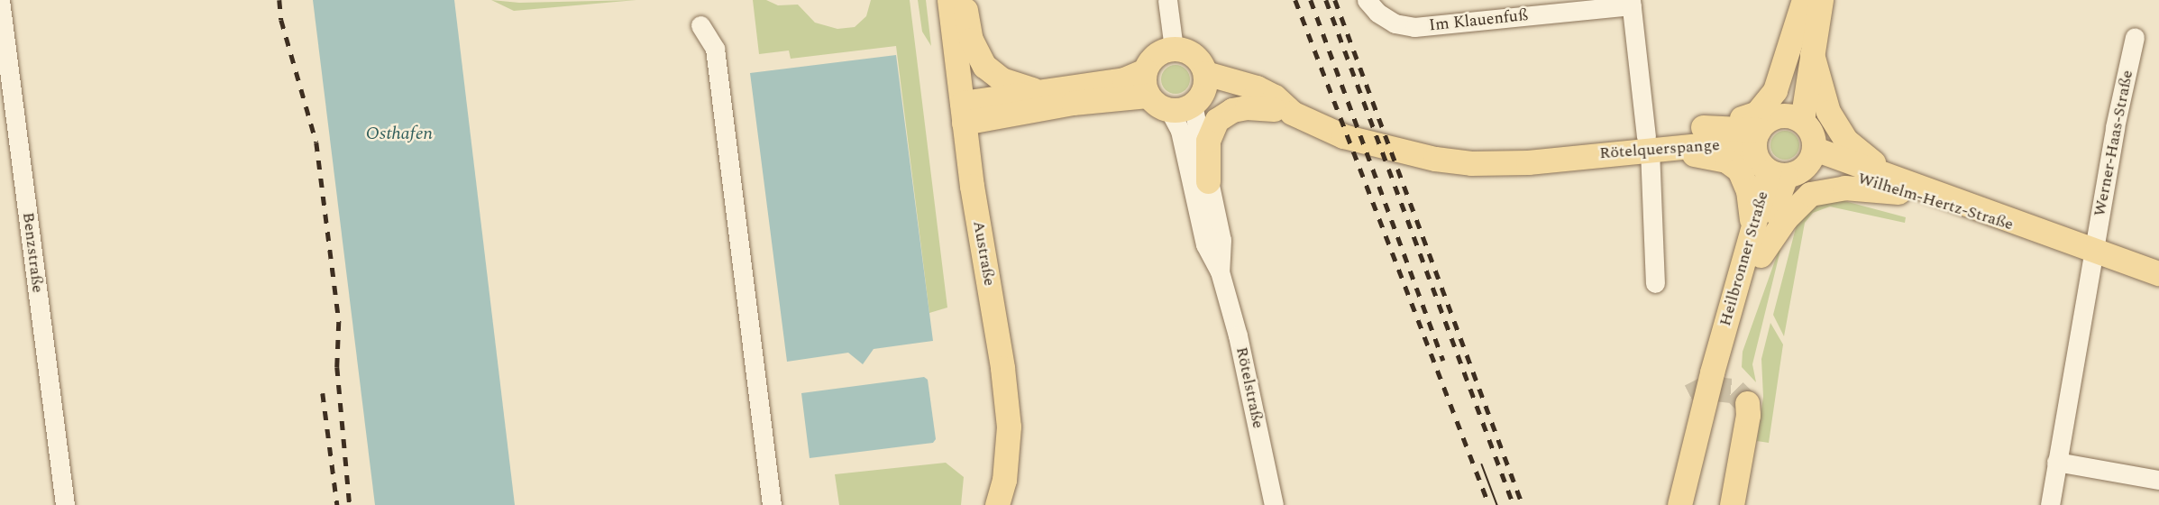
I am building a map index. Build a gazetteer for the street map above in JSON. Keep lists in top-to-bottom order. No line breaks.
{"streets":{"main road":["Rötelquerspange","Wilhelm-Hertz-Straße","Austraße","Heilbronner Straße"],"street":["Im Klauenfuß","Werner-Haas-Straße","Benzstraße","Rötelstraße"]},"crossings":[["Im Klauenfuß","Rötelquerspange"],["Werner-Haas-Straße","Wilhelm-Hertz-Straße"],["Rötelquerspange","Wilhelm-Hertz-Straße"],["Rötelquerspange","Heilbronner Straße"],["Rötelquerspange","Rötelstraße"],["Wilhelm-Hertz-Straße","Heilbronner Straße"]],"water":["Osthafen"]}
